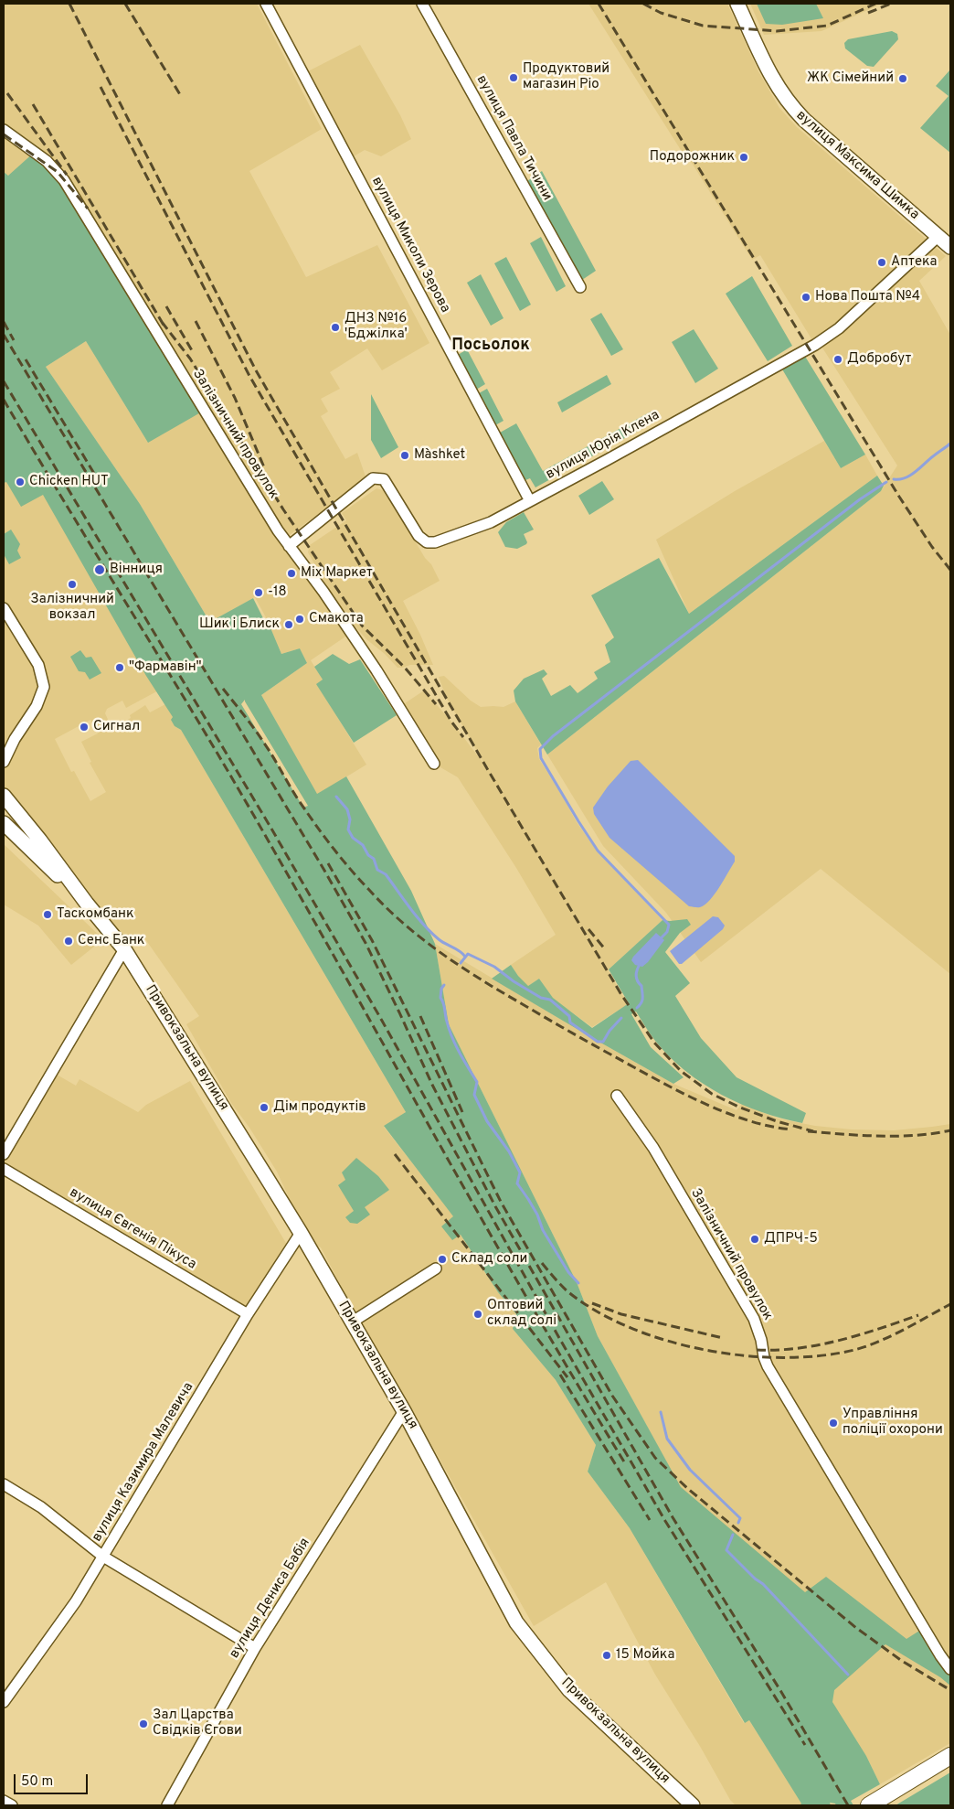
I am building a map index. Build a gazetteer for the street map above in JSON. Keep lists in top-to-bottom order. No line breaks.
{"streets":{"main road":["вулиця Максима Шимка","Привокзальна вулиця"],"street":["вулиця Павла Тичини","вулиця Миколи Зерова","Залізничний провулок","вулиця Юрія Клена","вулиця Євгенія Пікуса","вулиця Казимира Малевича","вулиця Дениса Бабія"]},"crossings":[["вулиця Максима Шимка","вулиця Юрія Клена"],["вулиця Миколи Зерова","вулиця Юрія Клена"],["Залізничний провулок","вулиця Юрія Клена"],["Привокзальна вулиця","вулиця Казимира Малевича"],["Привокзальна вулиця","вулиця Дениса Бабія"],["вулиця Євгенія Пікуса","вулиця Казимира Малевича"]],"districts":["Посьолок"],"places":["Продуктовий магазин Ріо","ЖК Сімейний","Подорожник","Аптека","Нова Пошта №4","ДНЗ №16 'Бджілка'","Добробут","Màshket","Chicken HUT","Вінниця","Mix Маркет","Залізничний вокзал","-18","Смакота","Шик і Блиск","\"Фармавін\"","Сигнал","Таскомбанк","Сенс Банк","Дім продуктів","ДПРЧ-5","Склад соли","Оптовий склад солі","Управління поліції охорони","15 Мойка","Зал Царства Свідків Єгови"],"scale_bar":"50 m"}
